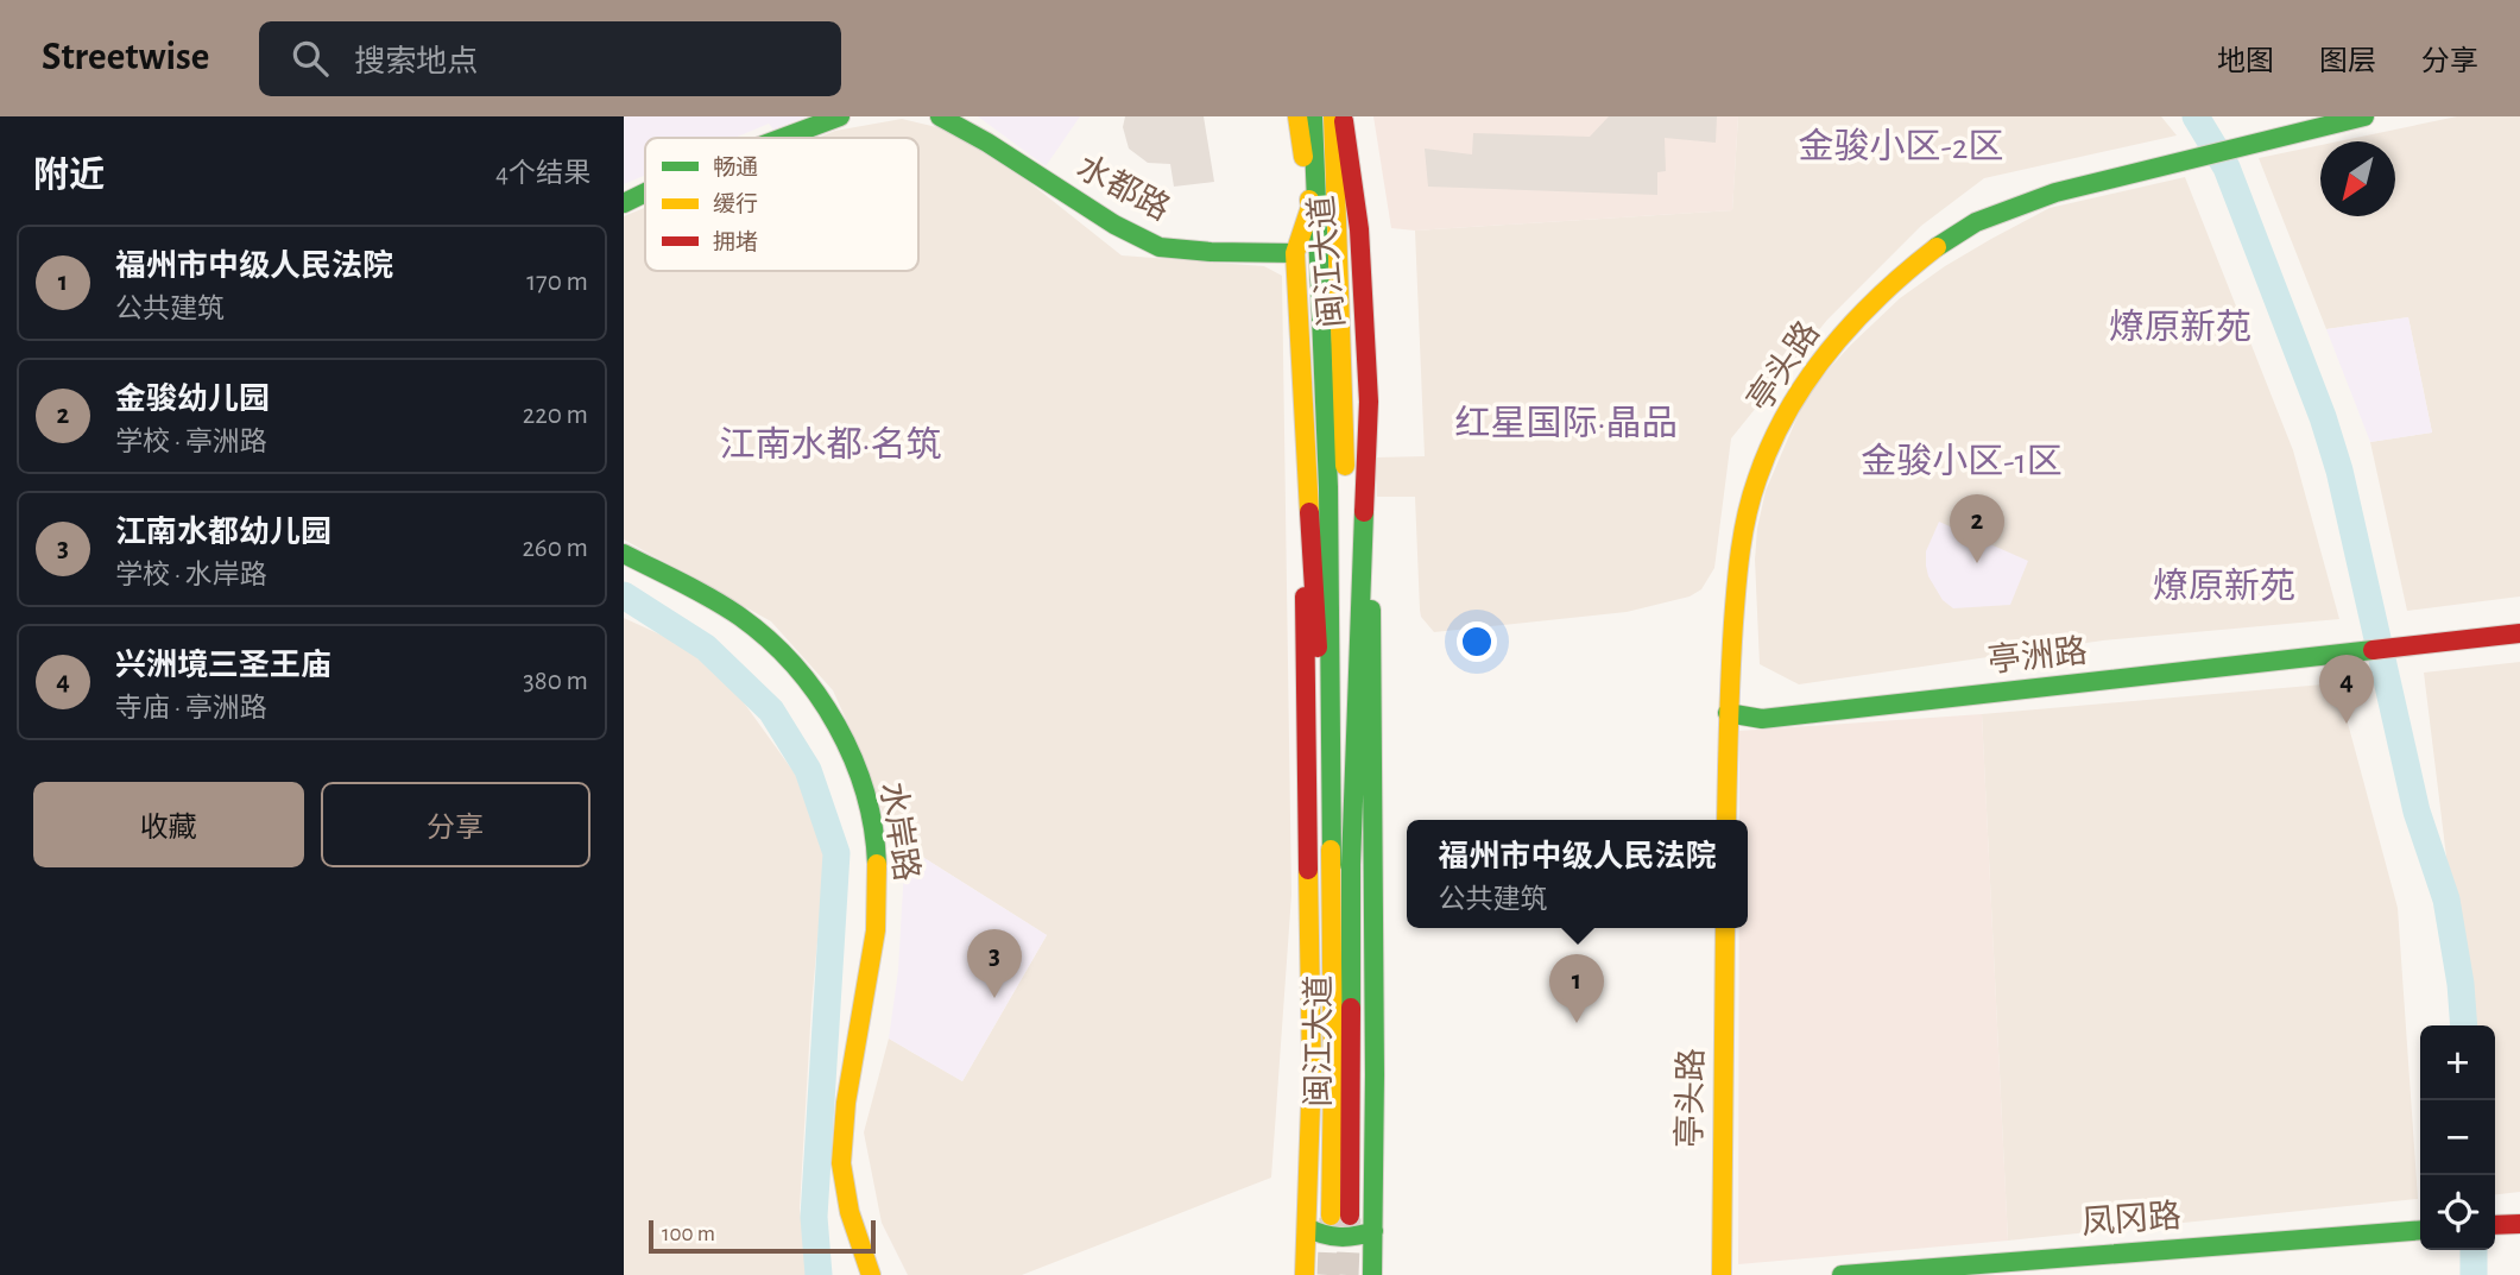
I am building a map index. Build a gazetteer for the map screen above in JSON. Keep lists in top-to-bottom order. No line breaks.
{"streets":{"main road":["水都路","闽江大道","亭头路","亭洲路","水岸路","凤冈路"]},"crossings":[["水都路","闽江大道"],["亭头路","亭洲路"]],"districts":["金骏小区-2区","燎原新苑","红星国际·晶品","江南水都·名筑","金骏小区-1区","燎原新苑"],"legend":["畅通","缓行","拥堵"],"scale_bar":"100 m","north":"bottom left","page":{"header":"Streetwise","search":"搜索地点","nav":["地图","图层","分享"],"heading":["附近","4个结果"],"list":[{"mark":"1","name":"福州市中级人民法院","note":"公共建筑","value":"170 m"},{"mark":"2","name":"金骏幼儿园","note":"学校 · 亭洲路","value":"220 m"},{"mark":"3","name":"江南水都幼儿园","note":"学校 · 水岸路","value":"260 m"},{"mark":"4","name":"兴洲境三圣王庙","note":"寺庙 · 亭洲路","value":"380 m"}],"pins":["2","4","3","1"],"buttons":["收藏","分享"],"popup":["福州市中级人民法院","公共建筑"],"map_buttons":["+","−"],"scale":"100 m"}}
